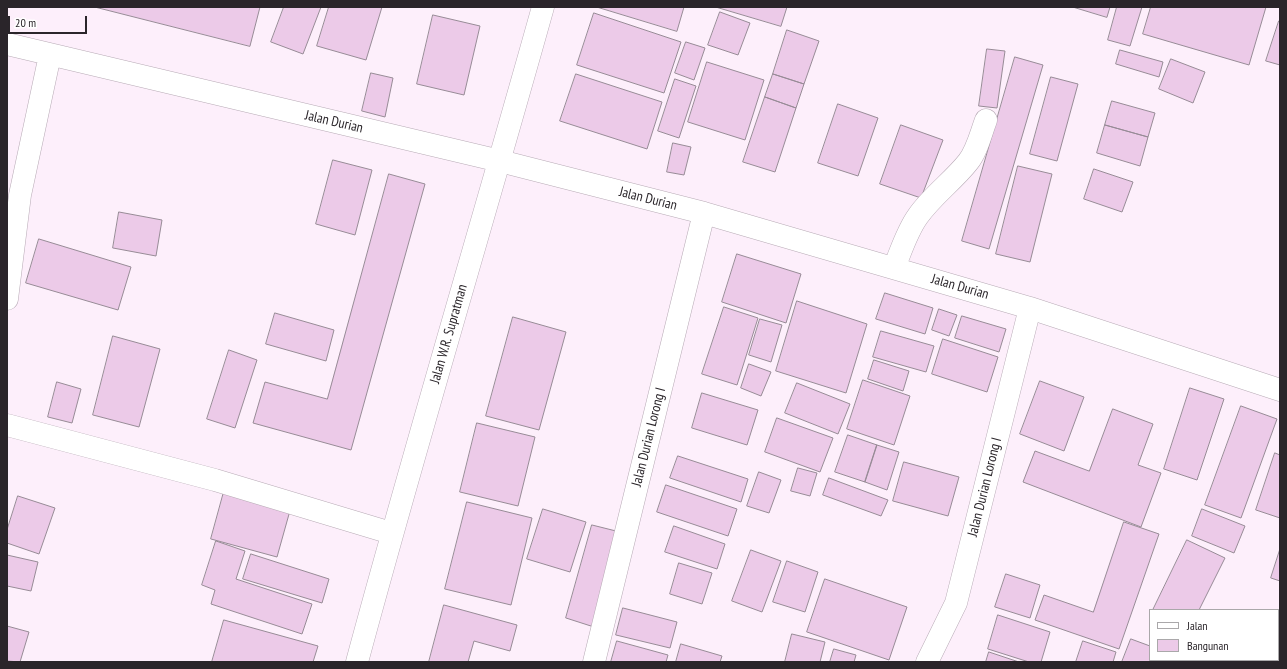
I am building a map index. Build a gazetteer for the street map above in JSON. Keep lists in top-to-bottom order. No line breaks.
{"streets":{"street":["Jalan Durian","Jalan W.R. Supratman","Jalan Durian Lorong I"]},"crossings":[["Jalan Durian","Jalan W.R. Supratman"],["Jalan Durian","Jalan Durian Lorong I"]],"legend":["Jalan","Bangunan"],"scale_bar":"20 m"}
